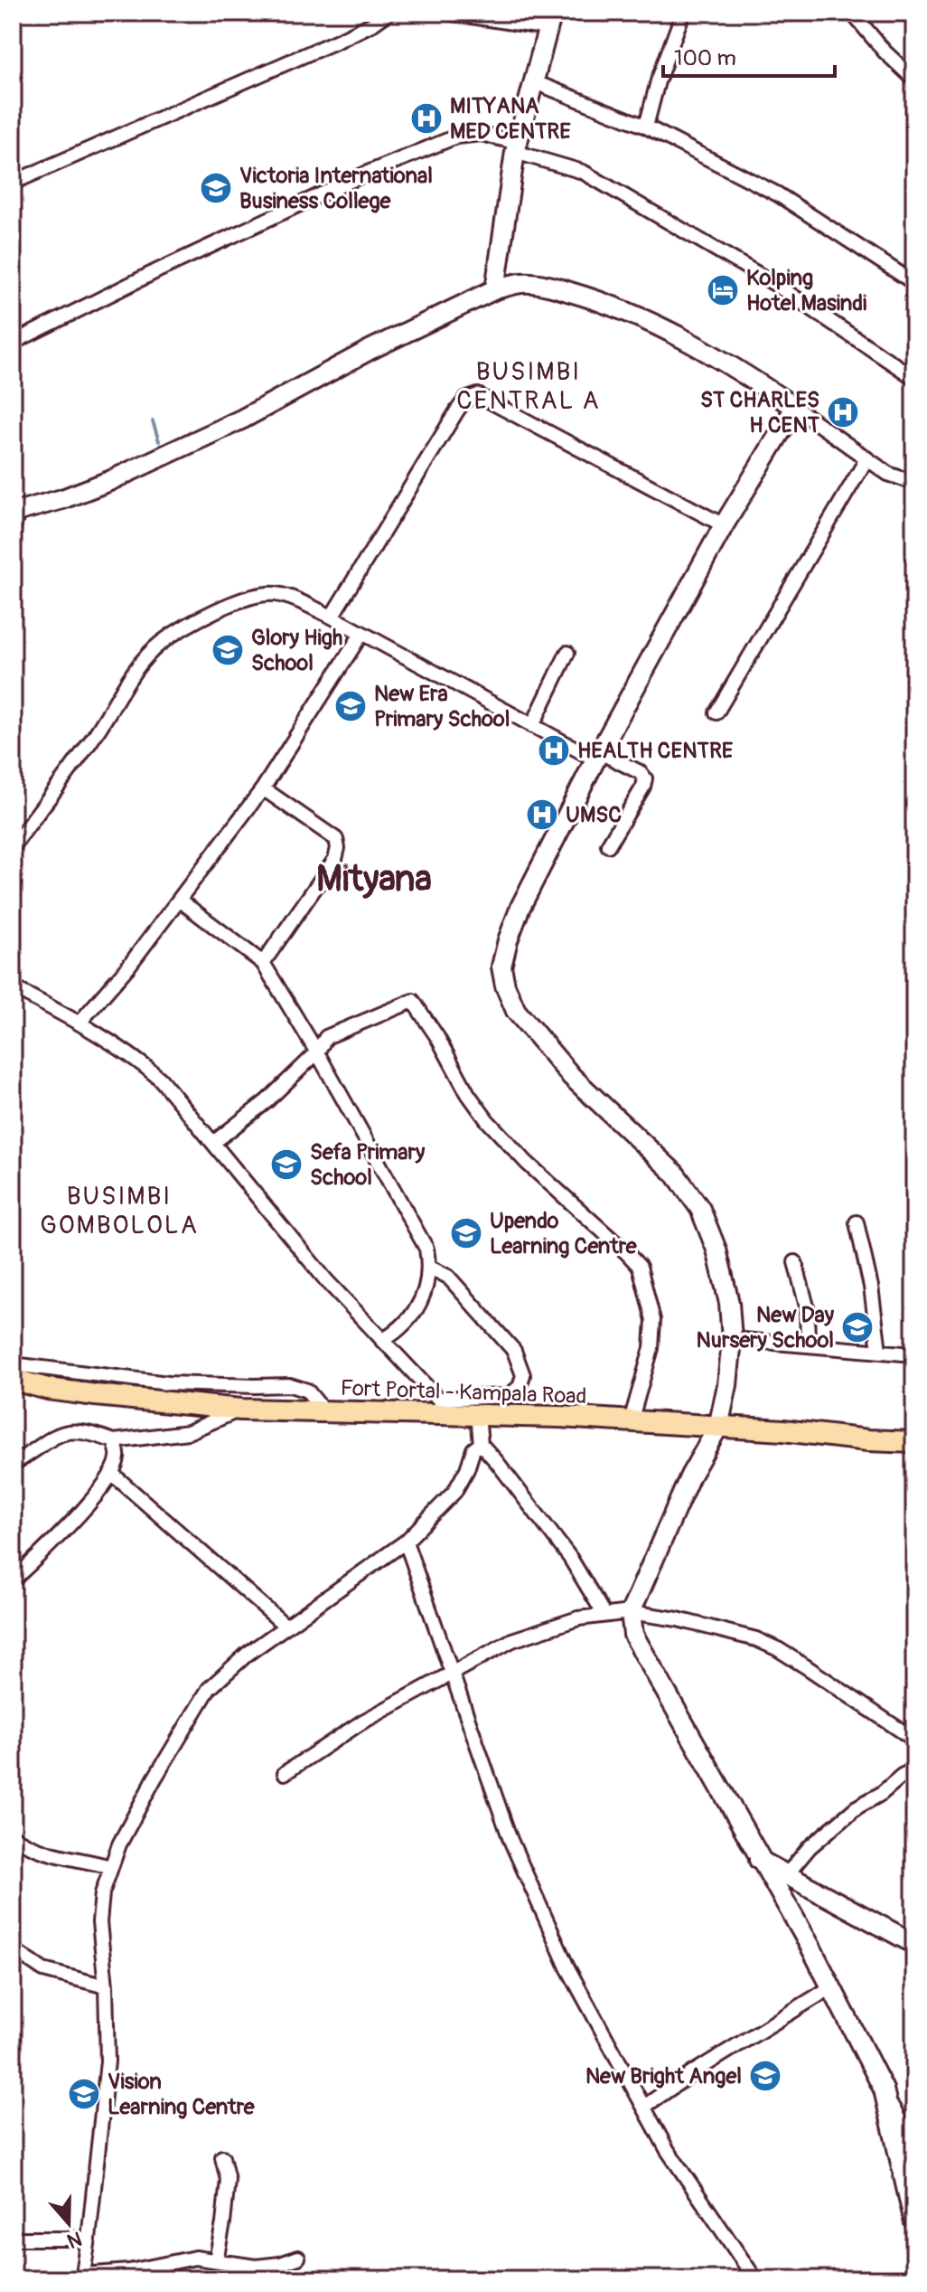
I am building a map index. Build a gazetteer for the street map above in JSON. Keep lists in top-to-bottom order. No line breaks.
{"streets":{"main road":["Fort Portal - Kampala Road"]},"districts":["BUSIMBI CENTRAL A","Mityana","BUSIMBI GOMBOLOLA"],"places":{"hospital":["MITYANA MED CENTRE","ST CHARLES H CENT","HEALTH CENTRE","UMSC"],"school or university":["Victoria International Business College","Glory High School","New Era Primary School","Sefa Primary School","Upendo Learning Centre","New Day Nursery School","New Bright Angel","Vision Learning Centre"],"hotel":["Kolping Hotel Masindi"]},"scale_bar":"100 m","north":"bottom"}
